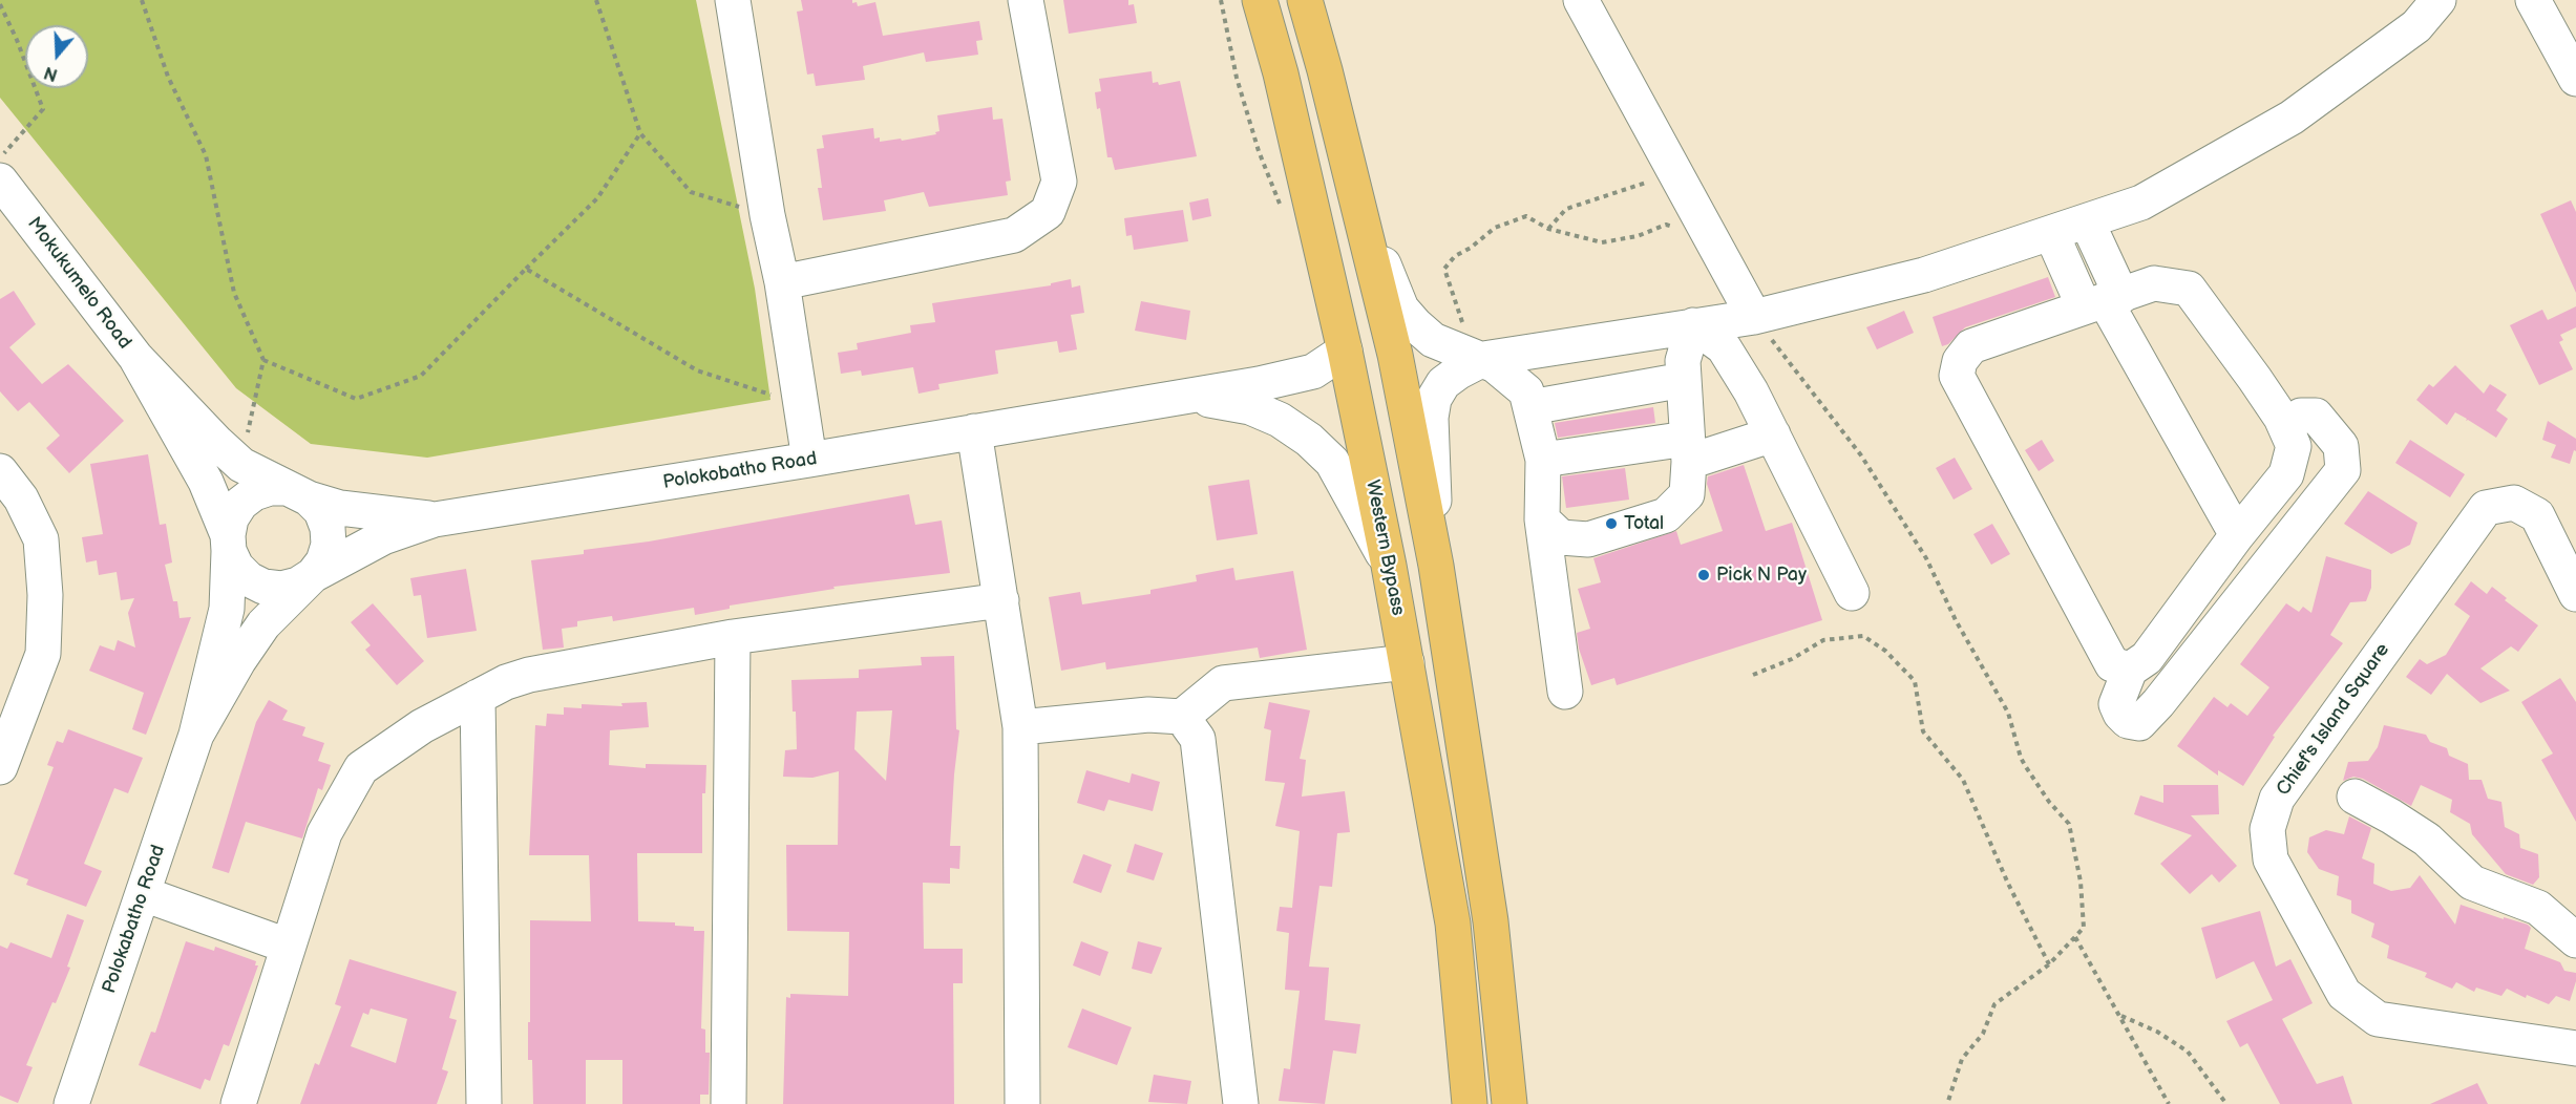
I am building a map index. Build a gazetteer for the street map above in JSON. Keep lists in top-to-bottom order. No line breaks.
{"streets":{"highway":["Western Bypass"],"street":["Mokukumelo Road","Polokobatho Road","Chief's Island Square","Polokabatho Road"]},"crossings":[["Polokobatho Road","Western Bypass"]],"places":["Total","Pick N Pay"],"north":"bottom"}
